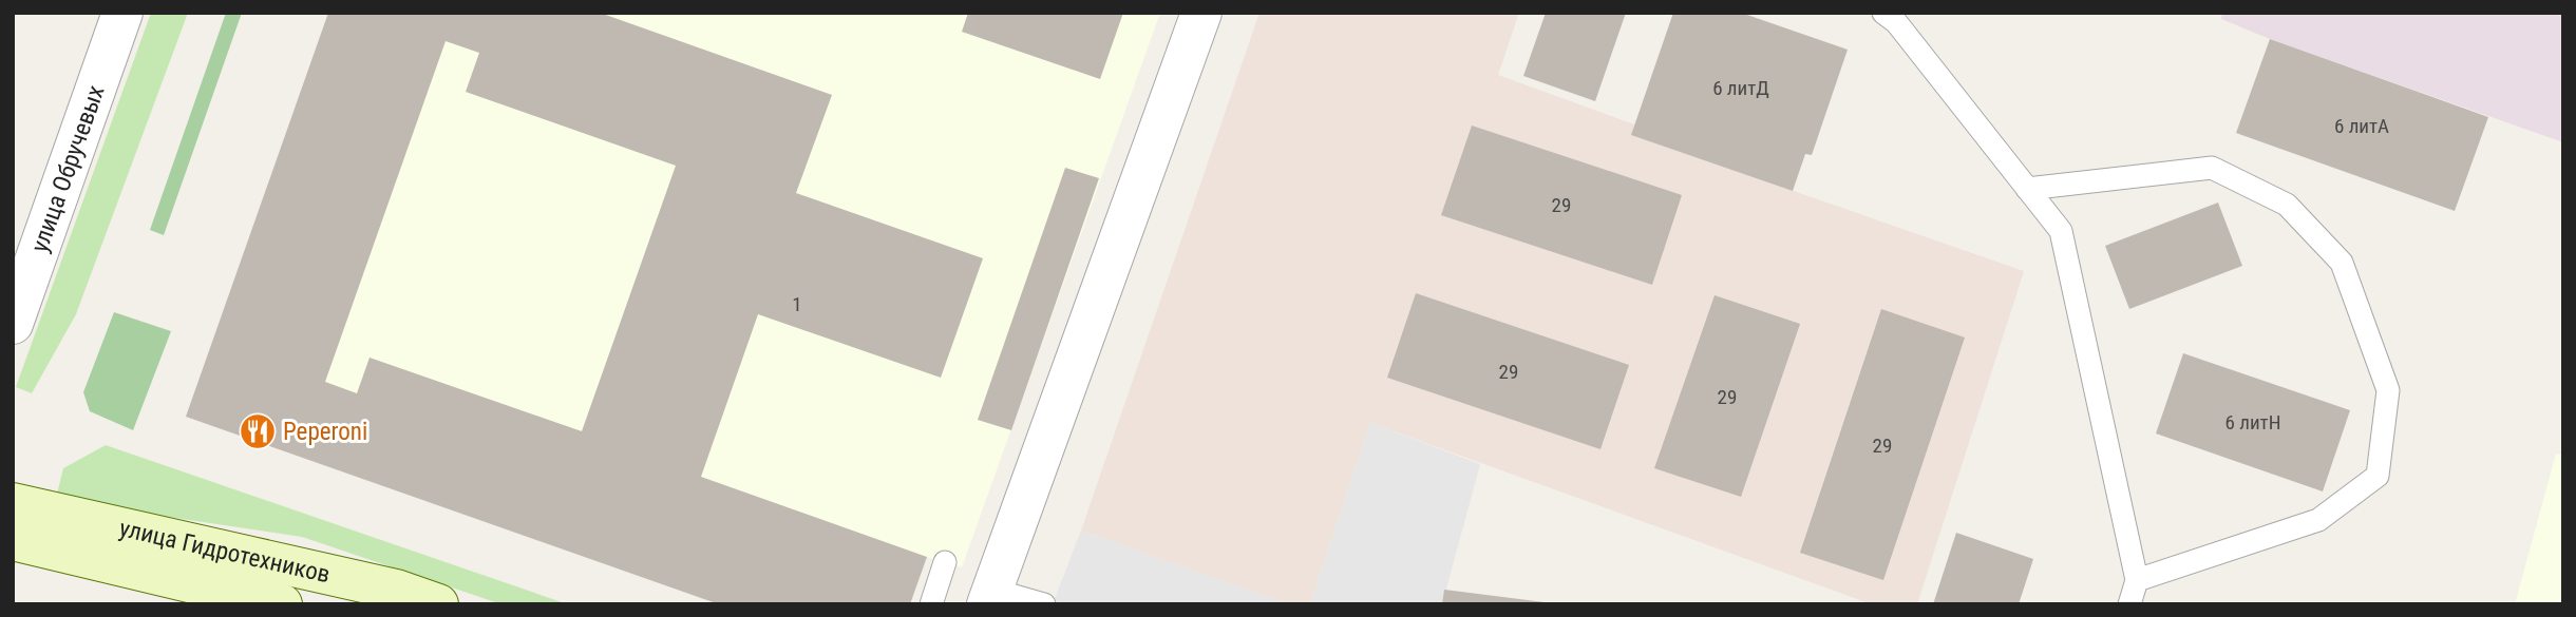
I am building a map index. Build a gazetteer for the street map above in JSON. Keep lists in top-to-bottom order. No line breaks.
{"streets":{"street":["улица Обручевых","улица Гидротехников"]},"places":{"restaurant":["Peperoni"]},"house_numbers":["6 литД","6 литА","29","1","29","29","6 литН","29"]}
